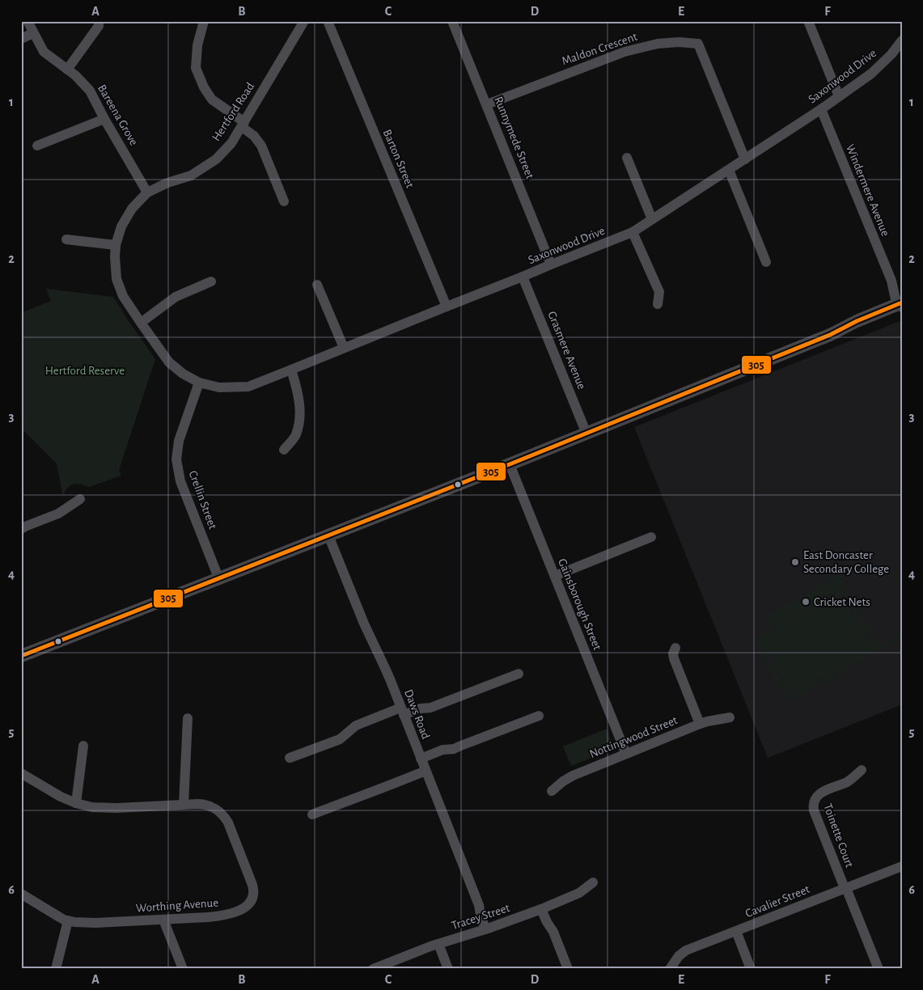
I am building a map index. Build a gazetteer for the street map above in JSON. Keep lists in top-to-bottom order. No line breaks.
{"streets":{"street":["Maldon Crescent","Saxonwood Drive","Hertford Road","Bareena Grove","Runnymede Street","Barton Street","Windermere Avenue","Grasmere Avenue","Crellin Street","Gainsborough Street","Daws Road","Nottingwood Street","Toinette Court","Cavalier Street","Worthing Avenue","Tracey Street"]},"crossings":[["Maldon Crescent","Saxonwood Drive"],["Maldon Crescent","Runnymede Street"],["Saxonwood Drive","Hertford Road"],["Saxonwood Drive","Runnymede Street"],["Saxonwood Drive","Barton Street"],["Saxonwood Drive","Windermere Avenue"],["Saxonwood Drive","Grasmere Avenue"],["Saxonwood Drive","Crellin Street"],["Hertford Road","Bareena Grove"],["Hertford Road","Crellin Street"],["Gainsborough Street","Nottingwood Street"],["Daws Road","Tracey Street"],["Toinette Court","Cavalier Street"]],"parks":["Hertford Reserve"],"places":["East Doncaster Secondary College","Cricket Nets"],"lines":["transit line 305"],"grid":{"columns":["A","B","C","D","E","F"],"rows":["1","2","3","4","5","6"]}}
